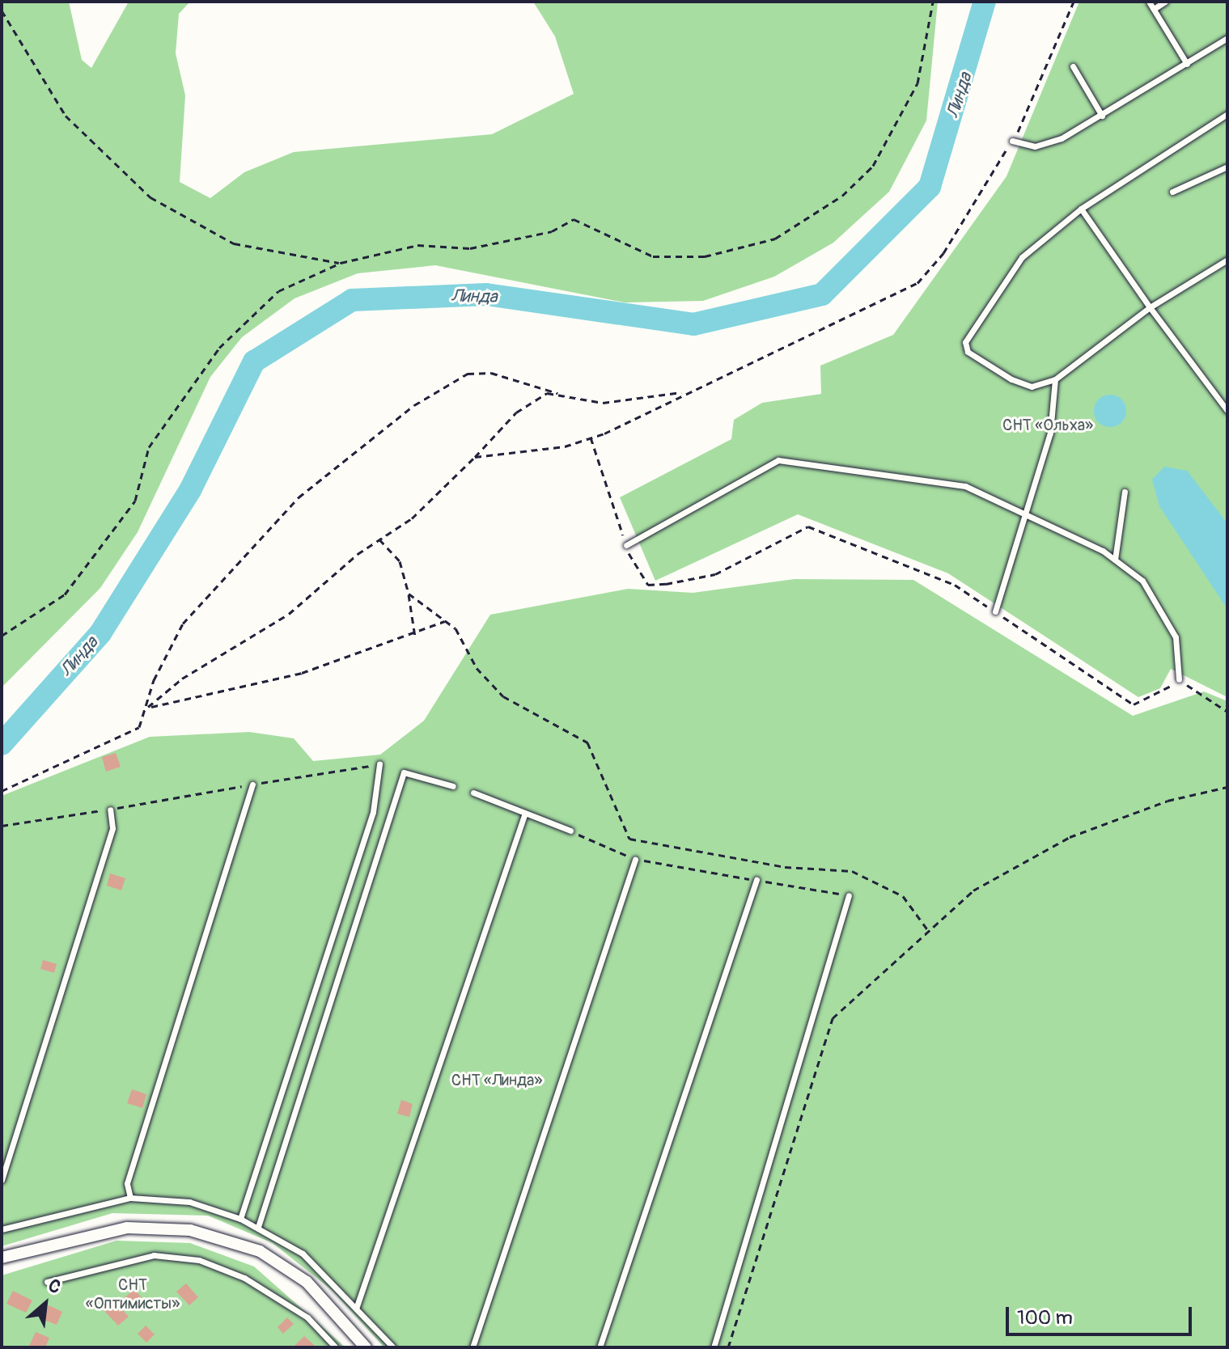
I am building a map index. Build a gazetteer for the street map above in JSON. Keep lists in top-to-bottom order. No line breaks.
{"water":["Линда"],"parks":["СНТ «Ольха»","СНТ «Линда»","СНТ «Оптимисты»"],"scale_bar":"100 m","north":"top right"}
